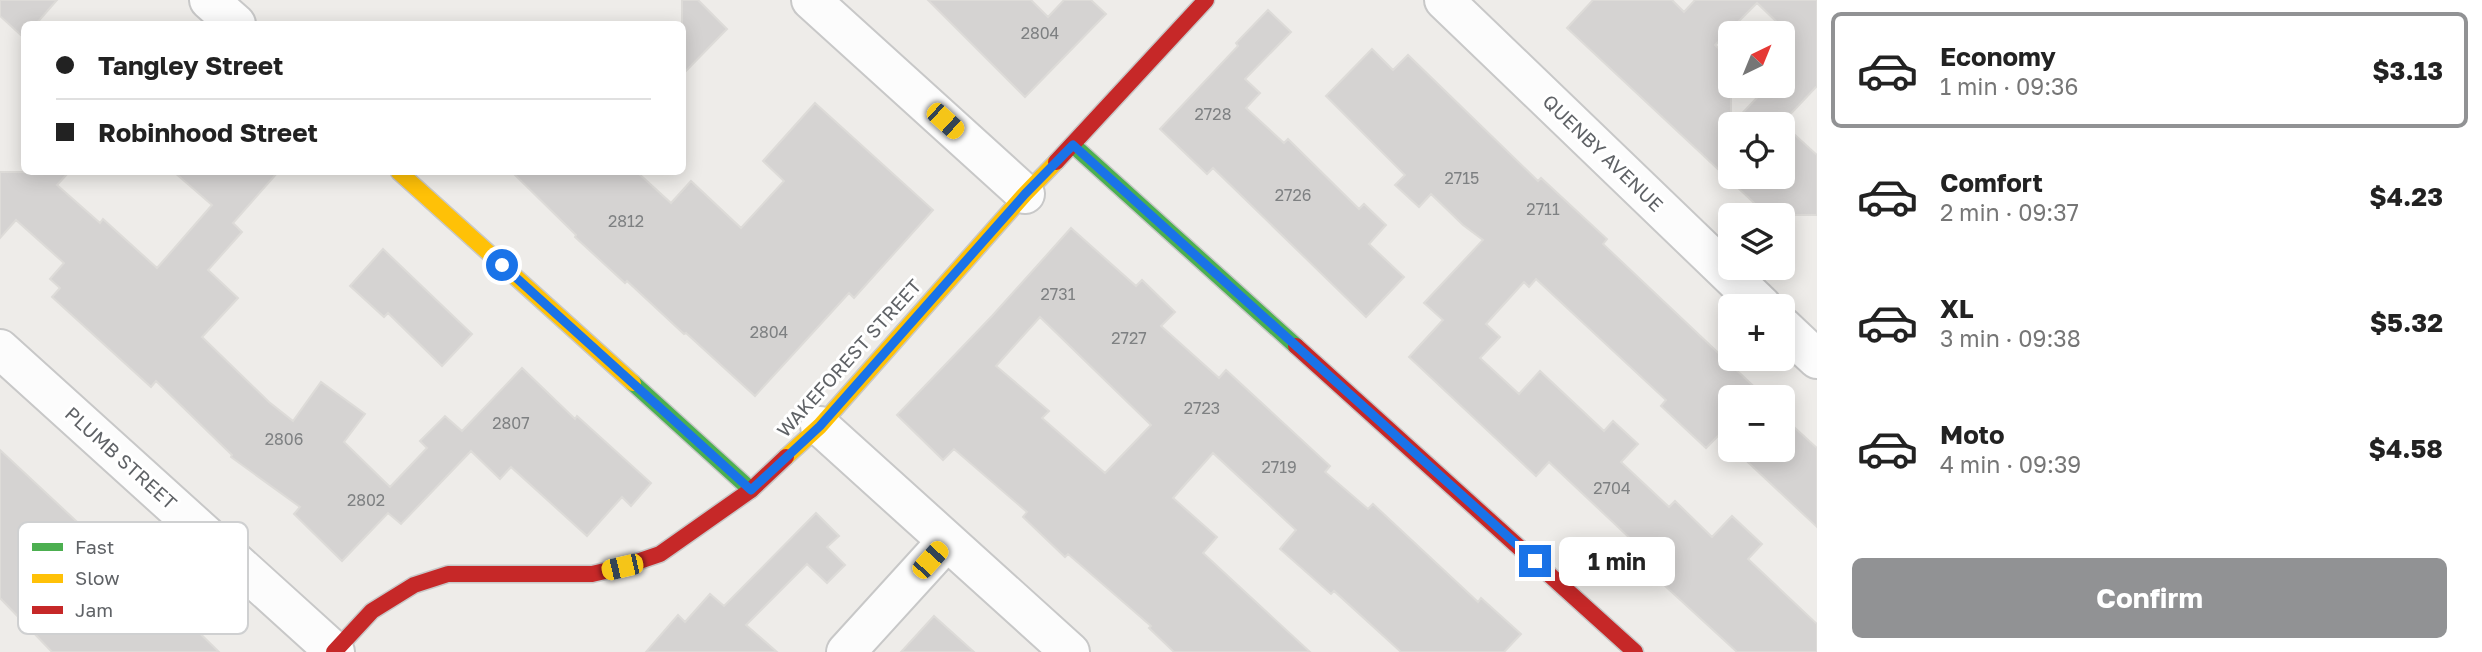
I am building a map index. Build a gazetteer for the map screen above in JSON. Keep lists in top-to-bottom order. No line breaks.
{"streets":{"street":["QUENBY AVENUE","WAKEFOREST STREET","PLUMB STREET"]},"crossings":[["WAKEFOREST STREET","PLUMB STREET"]],"house_numbers":["2804","2728","2715","2726","2711","2812","2731","2804","2727","2723","2807","2806","2719","2704","2802"],"legend":["Fast","Slow","Jam"],"north":"top right","page":{"list":[{"name":"Economy","note":"1 min · 09:36","value":"$3.13"},{"name":"Comfort","note":"2 min · 09:37","value":"$4.23"},{"name":"XL","note":"3 min · 09:38","value":"$5.32"},{"name":"Moto","note":"4 min · 09:39","value":"$4.58"}],"map_buttons":["+","−"],"banner":["Tangley Street","Robinhood Street"],"bubble":"1 min","buttons":"Confirm"}}
